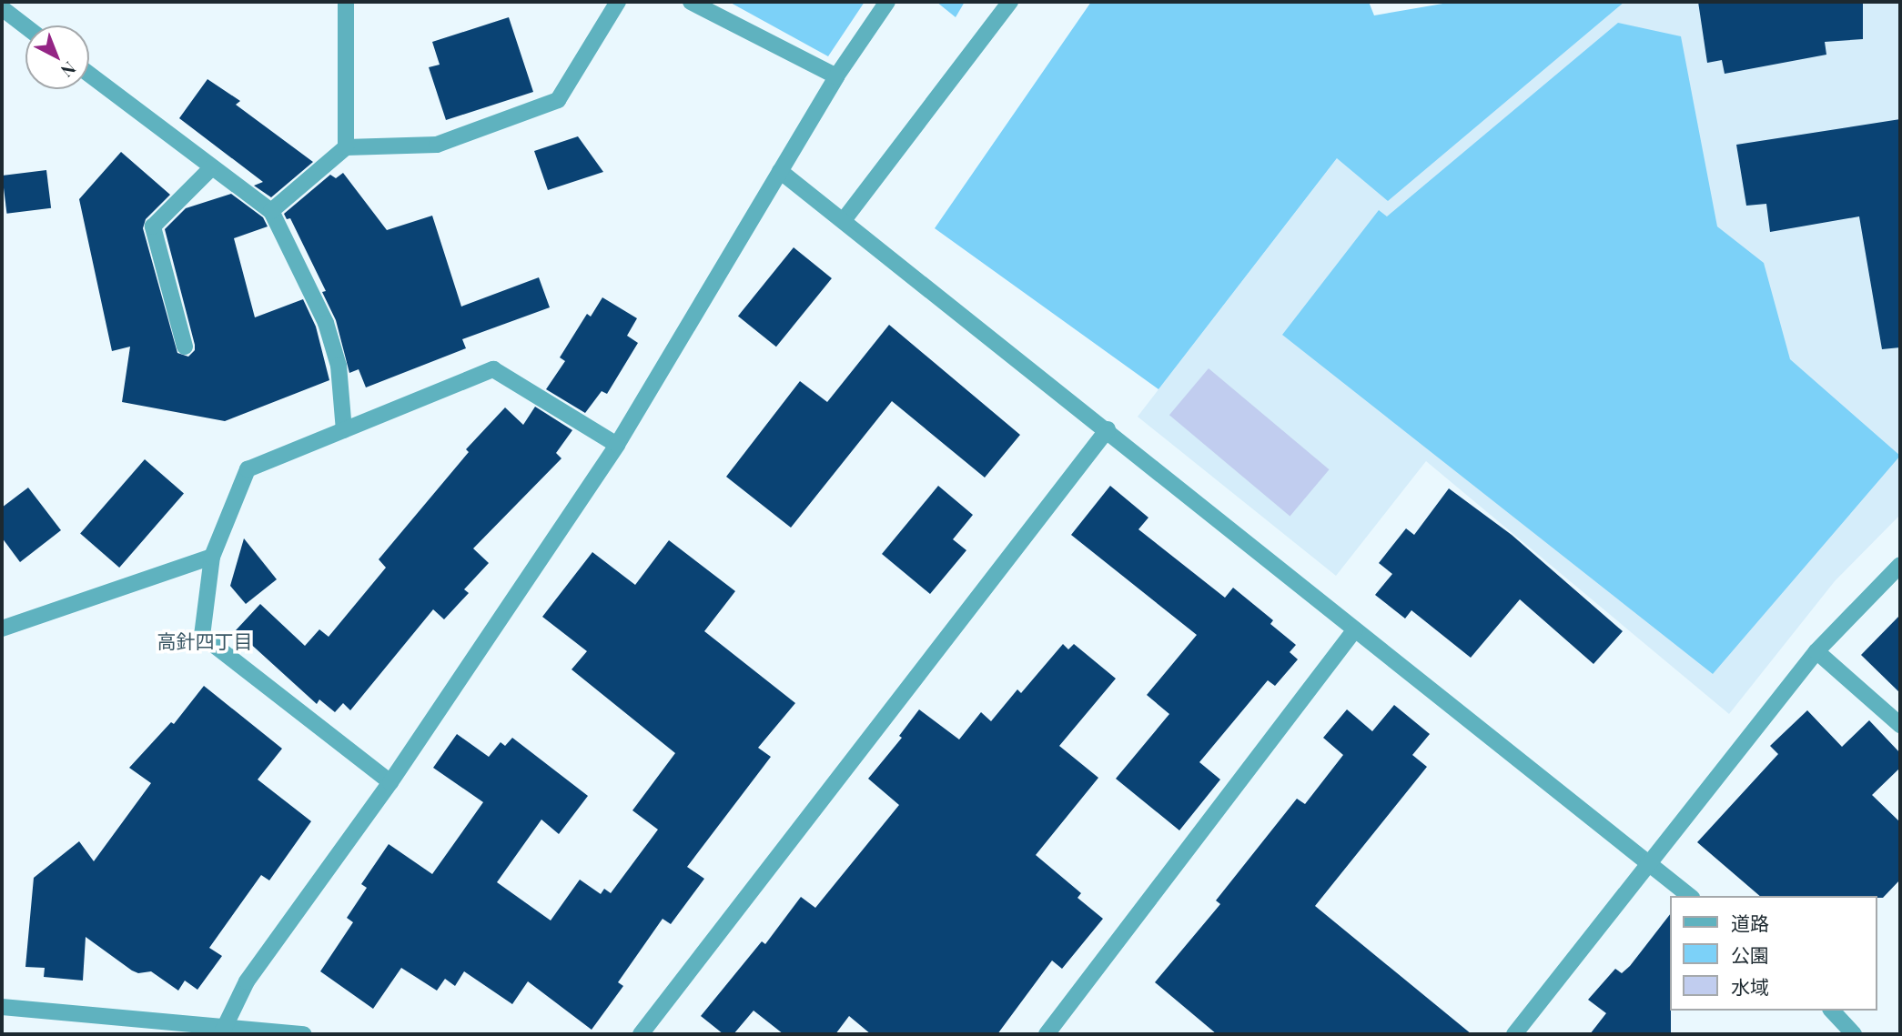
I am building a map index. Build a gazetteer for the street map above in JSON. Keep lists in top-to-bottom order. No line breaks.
{"districts":["高針四丁目"],"legend":["道路","公園","水域"],"north":"bottom right"}
